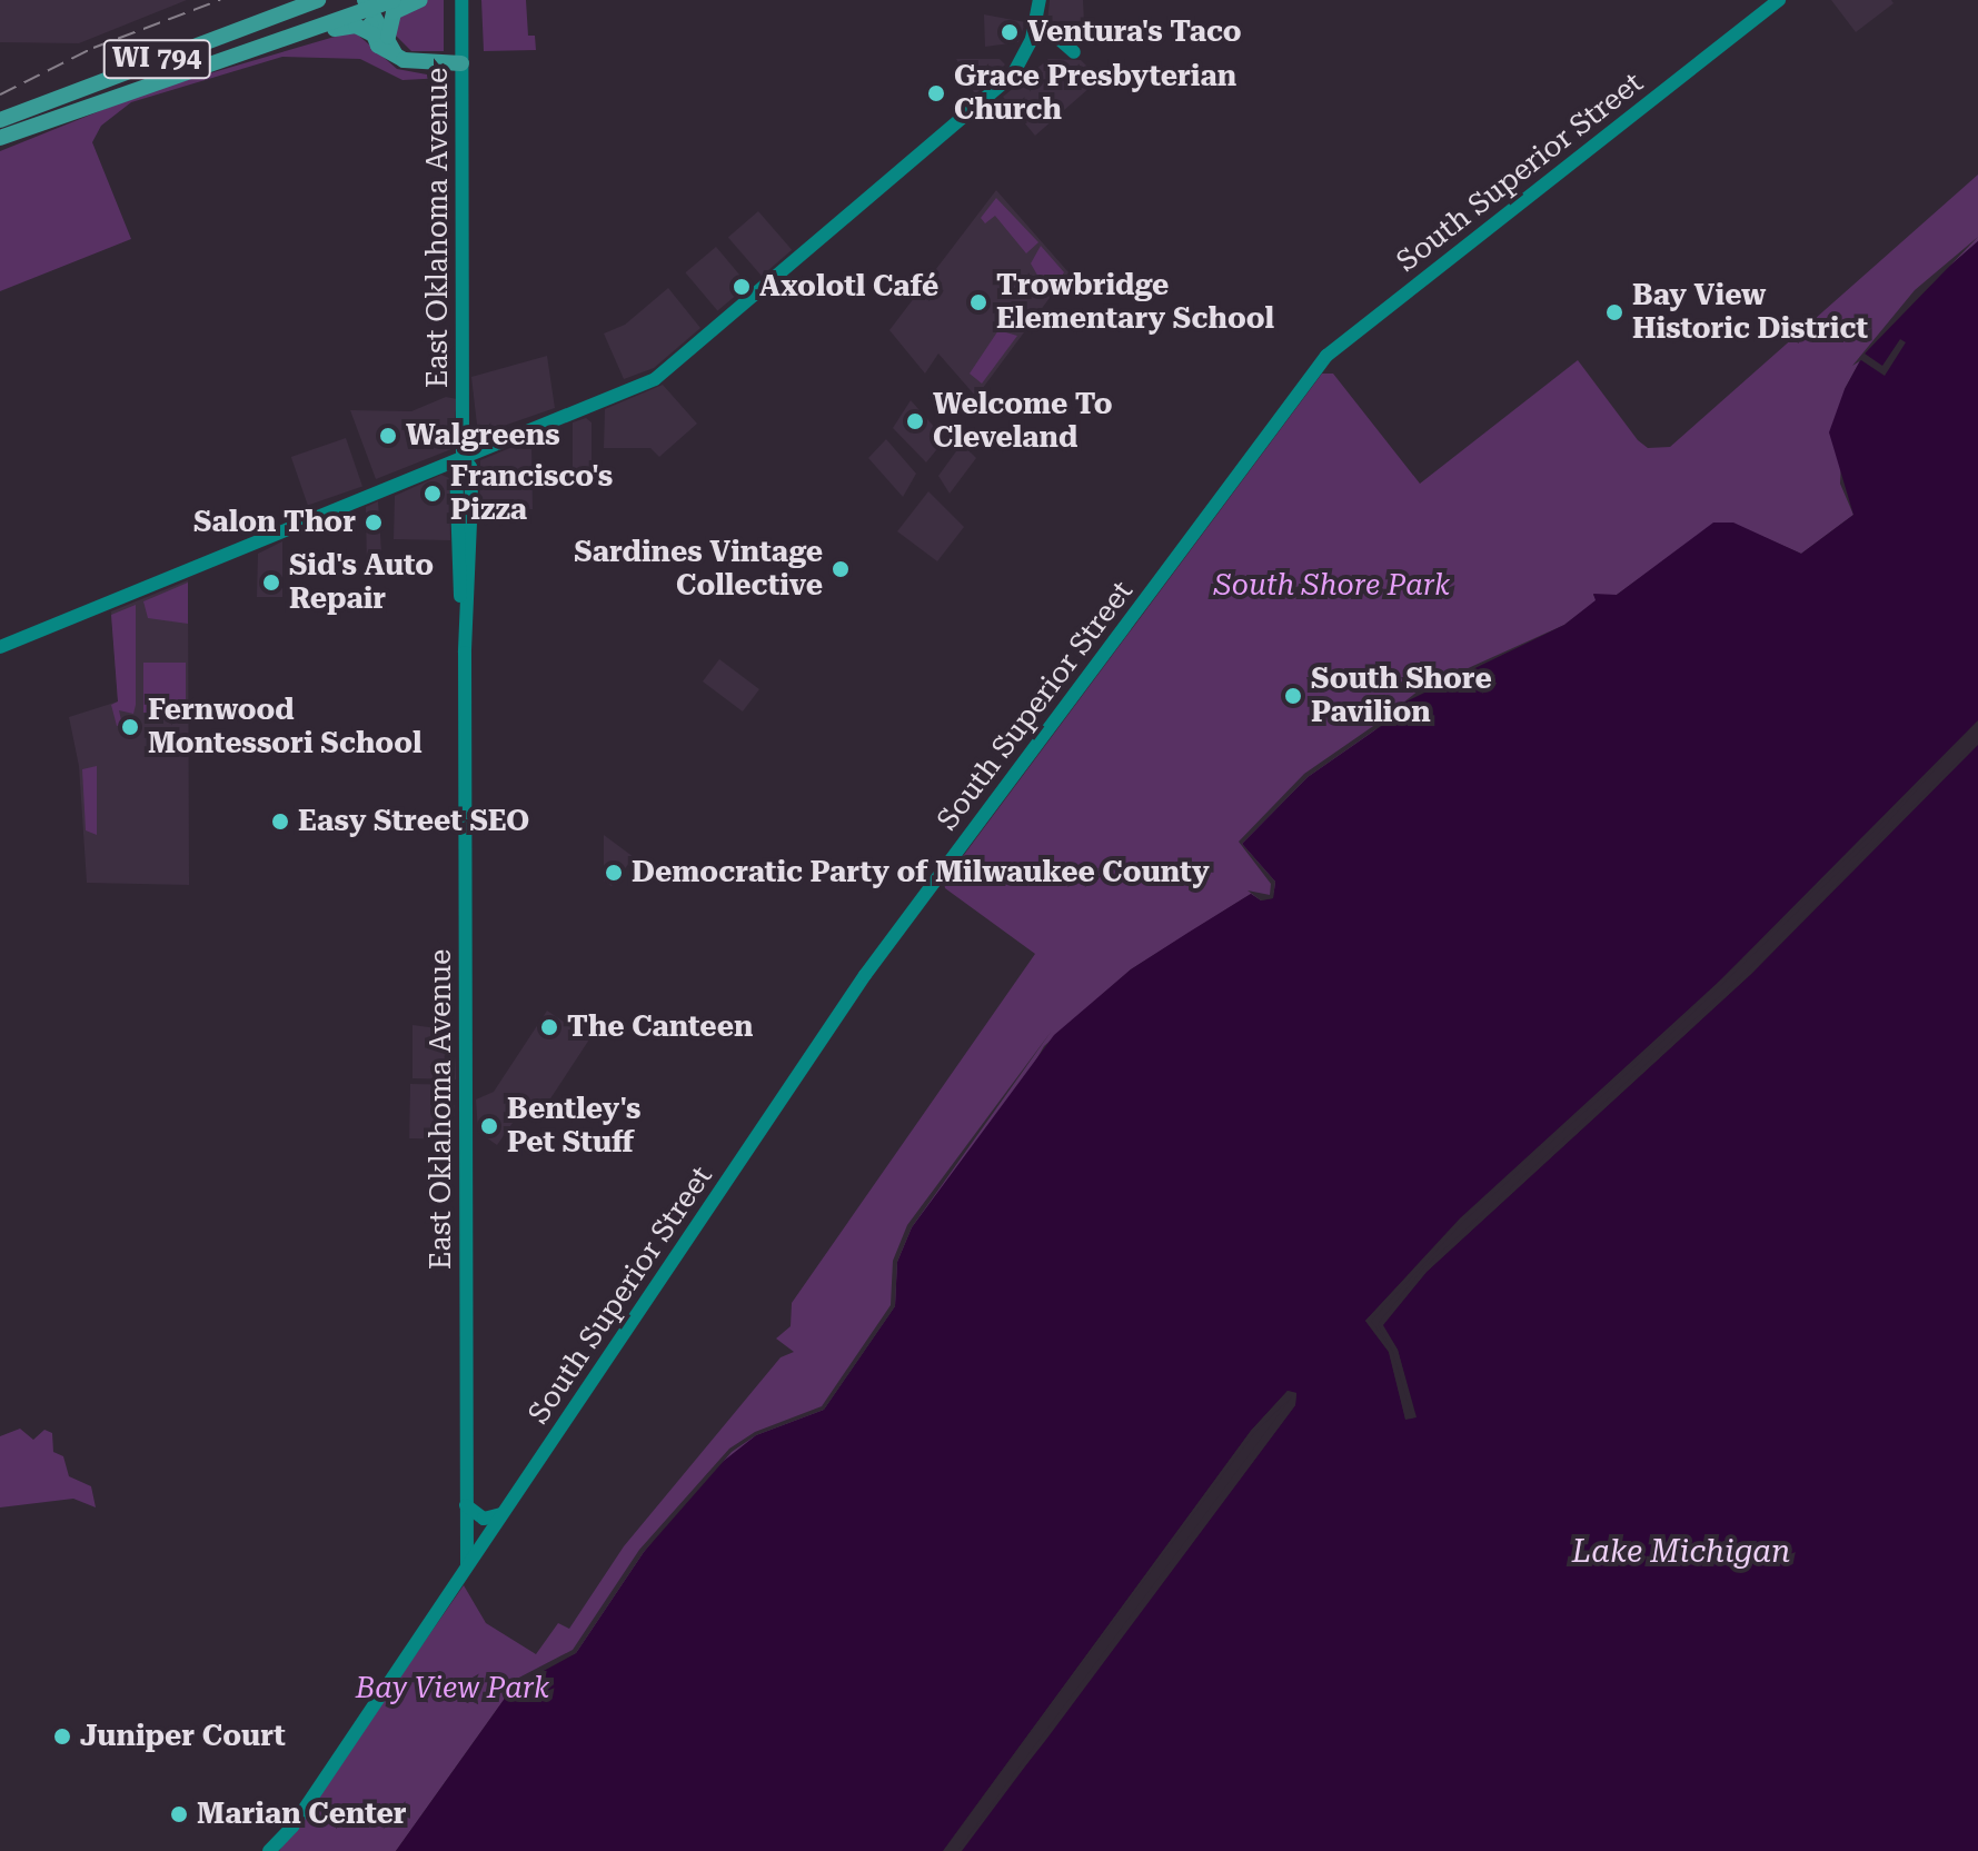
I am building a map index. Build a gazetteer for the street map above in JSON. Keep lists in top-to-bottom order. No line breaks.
{"streets":{"main road":["WI 794"],"street":["South Superior Street","East Oklahoma Avenue"]},"crossings":[["South Superior Street","East Oklahoma Avenue"]],"water":["Lake Michigan"],"parks":["South Shore Park","Bay View Park"],"places":["Ventura's Taco","Grace Presbyterian Church","Axolotl Café","Trowbridge Elementary School","Bay View Historic District","Welcome To Cleveland","Walgreens","Francisco's Pizza","Salon Thor","Sardines Vintage Collective","Sid's Auto Repair","South Shore Pavilion","Fernwood Montessori School","Easy Street SEO","Democratic Party of Milwaukee County","The Canteen","Bentley's Pet Stuff","Juniper Court","Marian Center"]}
